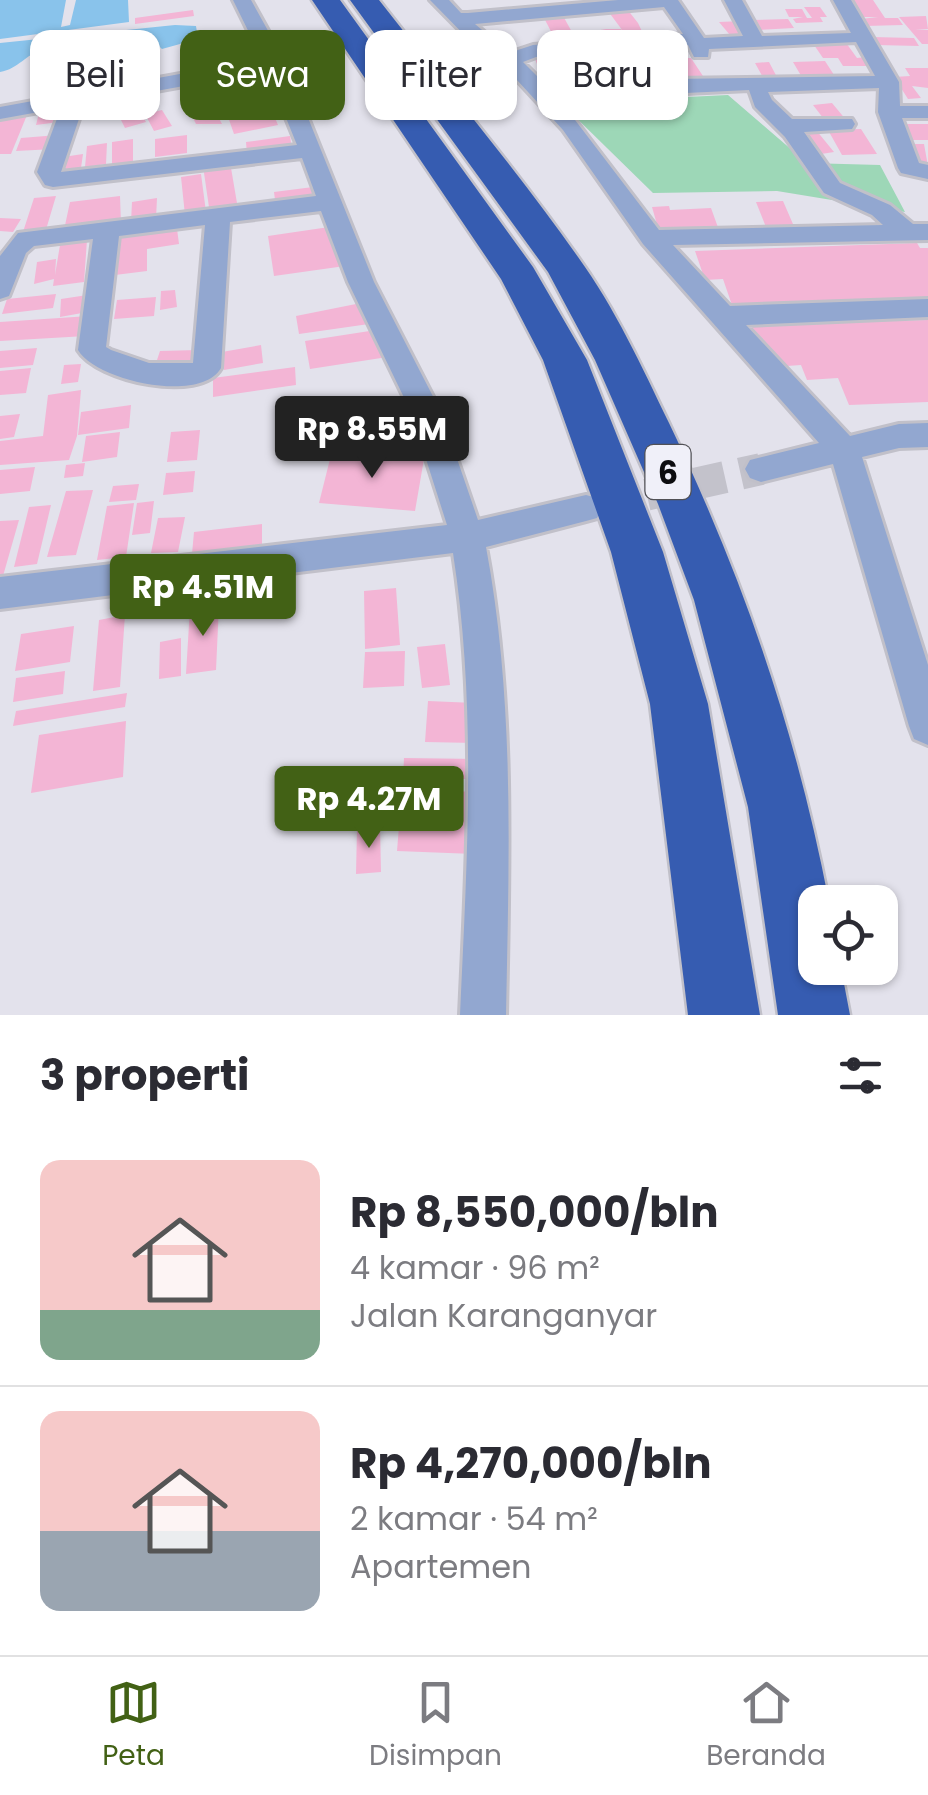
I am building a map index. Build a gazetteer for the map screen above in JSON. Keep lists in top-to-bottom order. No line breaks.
{"streets":{"highway":["6"]},"page":{"chip":["Beli","Sewa","Filter","Baru"],"price":["Rp 8.55M","Rp 4.51M","Rp 4.27M"],"heading":"3 properti","list":[{"name":"Rp 8,550,000/bln","note":"4 kamar · 96 m² · Jalan Karanganyar"},{"name":"Rp 4,270,000/bln","note":"2 kamar · 54 m² · Apartemen"}],"tabs":["Peta","Disimpan","Beranda"]}}
